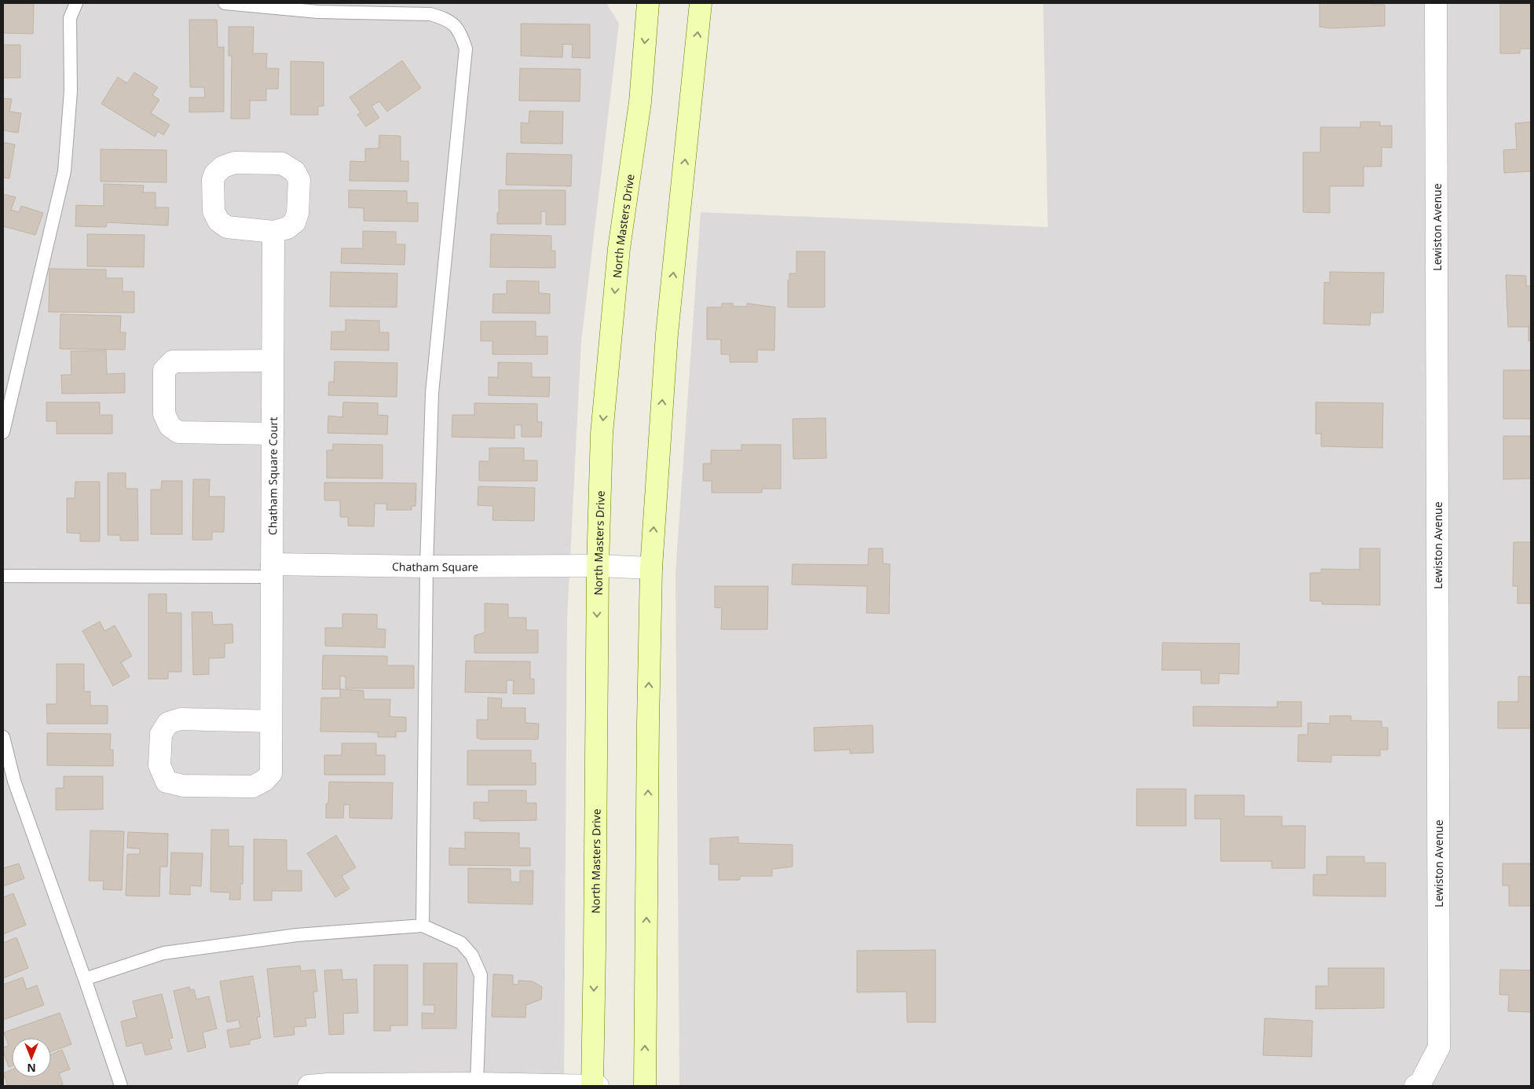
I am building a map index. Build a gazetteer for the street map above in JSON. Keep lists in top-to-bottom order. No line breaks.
{"streets":{"main road":["North Masters Drive"],"street":["Lewiston Avenue","Chatham Square Court","Chatham Square"]},"crossings":[["North Masters Drive","Chatham Square"],["Chatham Square Court","Chatham Square"]],"north":"bottom"}
